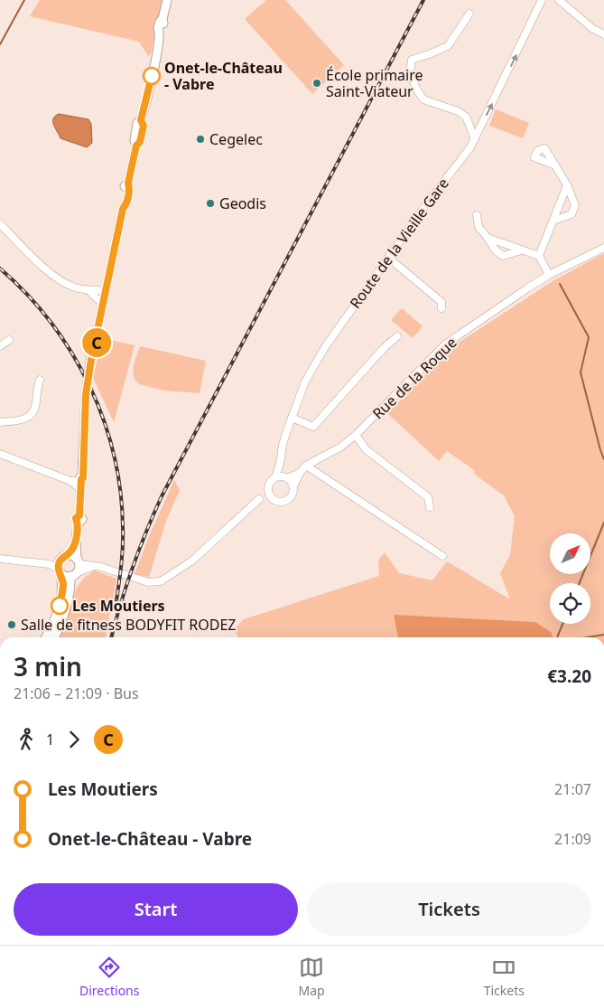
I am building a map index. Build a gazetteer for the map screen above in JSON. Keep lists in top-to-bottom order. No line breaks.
{"streets":{"street":["Route de la Vieille Gare","Rue de la Roque"]},"crossings":[["Route de la Vieille Gare","Rue de la Roque"]],"places":["Onet-le-Château - Vabre","École primaire Saint-Viateur","Cegelec","Geodis","Les Moutiers","Salle de fitness BODYFIT RODEZ"],"lines":["bus line C"],"north":"top right","page":{"on_map":"C","heading":["3 min","21:06 – 21:09 · Bus","€3.20"],"legs":["1","C"],"list":[{"name":"Les Moutiers","value":"21:07"},{"name":"Onet-le-Château - Vabre","value":"21:09"}],"buttons":["Start","Tickets"],"tabs":["Directions","Map","Tickets"]}}
